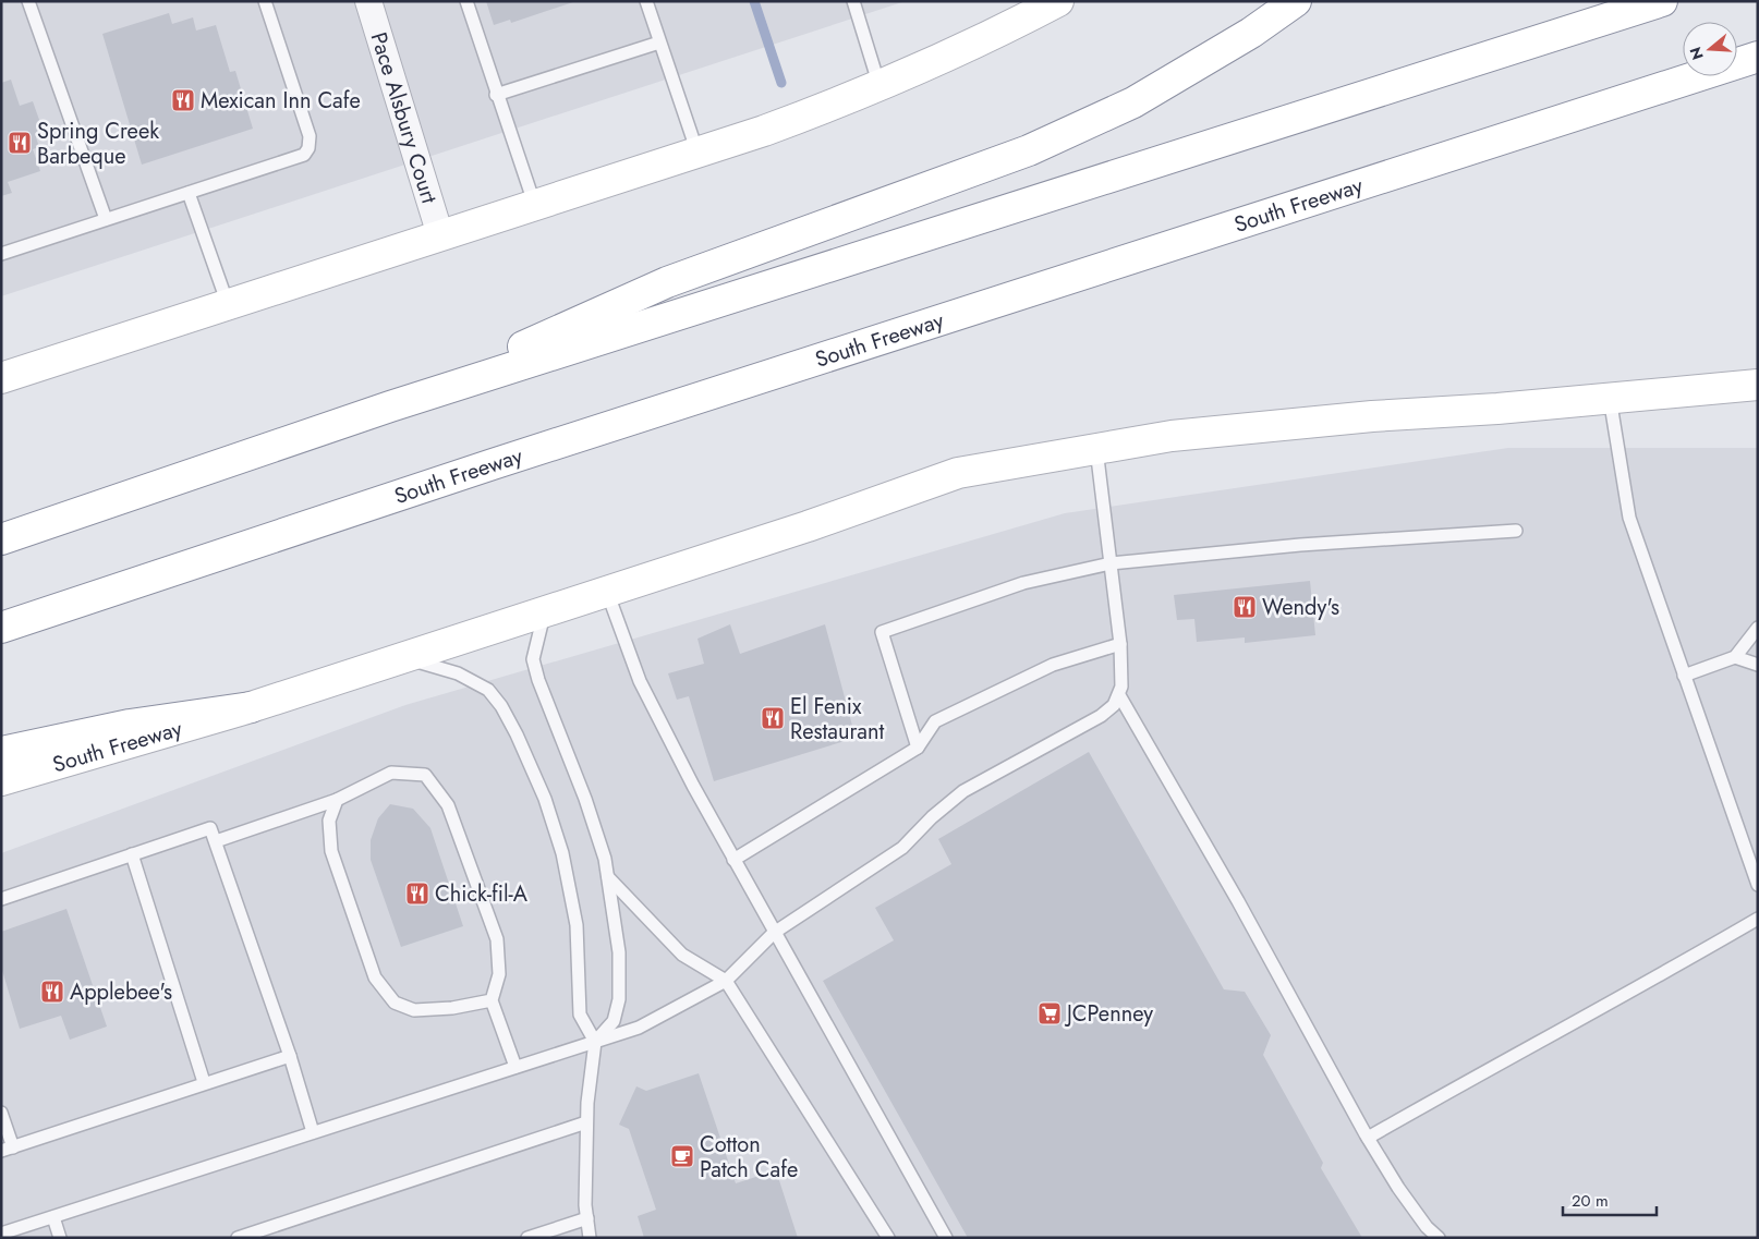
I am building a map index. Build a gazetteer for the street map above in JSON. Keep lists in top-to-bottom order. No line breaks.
{"streets":{"main road":["South Freeway"],"street":["Pace Alsbury Court"]},"places":{"restaurant":["Mexican Inn Cafe","Spring Creek Barbeque","Wendy's","El Fenix Restaurant","Chick-fil-A","Applebee's"],"supermarket":["JCPenney"],"cafe":["Cotton Patch Cafe"]},"scale_bar":"20 m","north":"left"}
